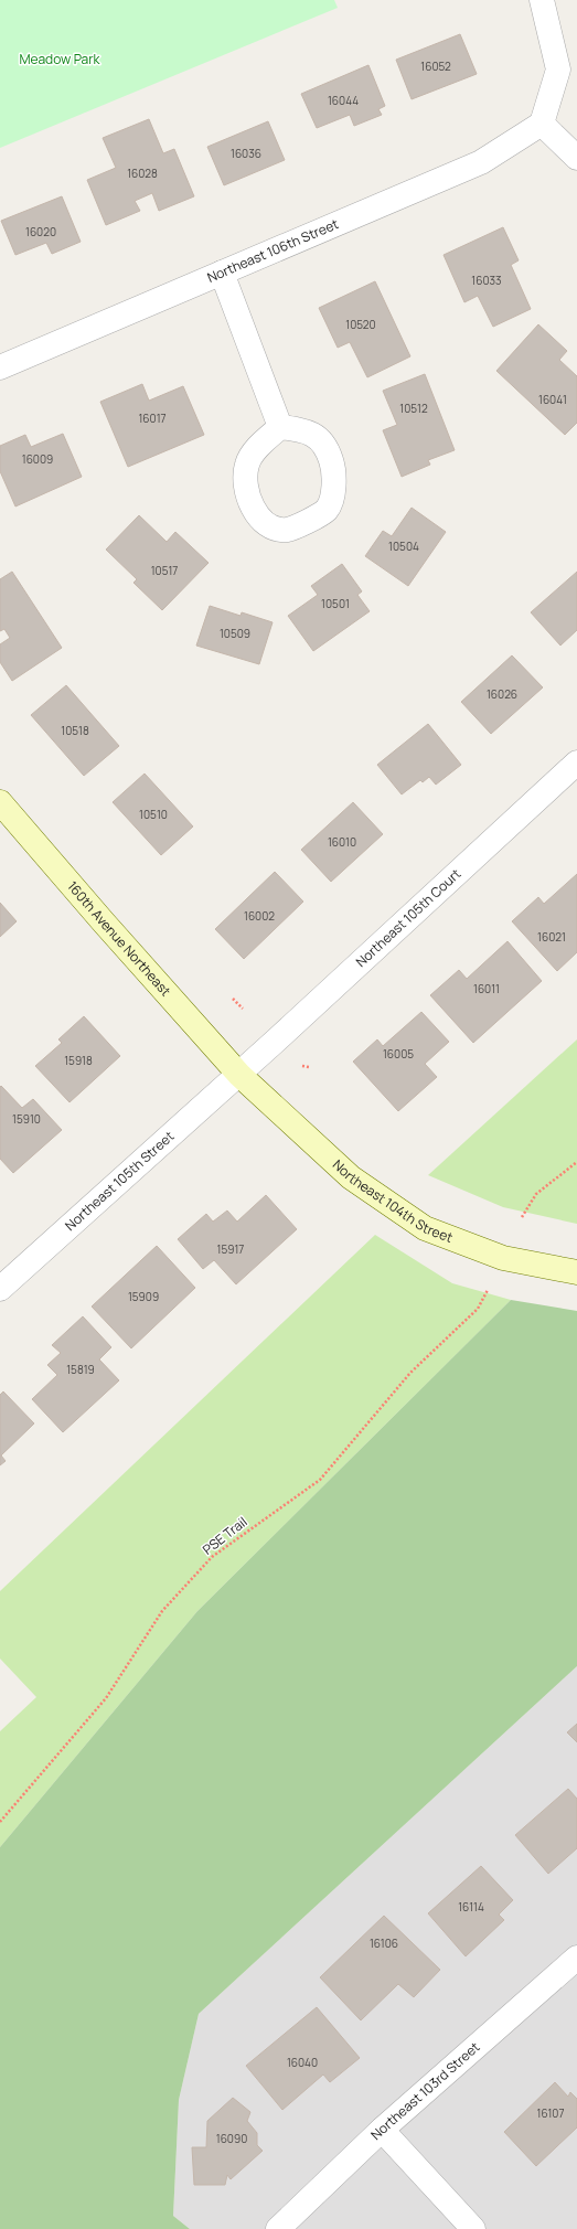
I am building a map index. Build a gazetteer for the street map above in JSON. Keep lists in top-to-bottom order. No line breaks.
{"streets":{"street":["Northeast 106th Street","Northeast 105th Court","160th Avenue Northeast","Northeast 105th Street","Northeast 104th Street","Northeast 103rd Street"],"path":["PSE Trail"]},"crossings":[["Northeast 105th Court","160th Avenue Northeast"],["Northeast 105th Court","Northeast 105th Street"],["Northeast 105th Court","Northeast 104th Street"],["160th Avenue Northeast","Northeast 105th Street"],["160th Avenue Northeast","Northeast 104th Street"],["Northeast 105th Street","Northeast 104th Street"]],"parks":["Meadow Park"],"house_numbers":["16052","16044","16036","16028","16020","16033","10520","16041","10512","16017","16009","10504","10517","10501","10509","16026","10518","10510","16010","16002","16021","16011","16005","15918","15910","15917","15909","15819","16114","16106","16040","16107","16090"]}
